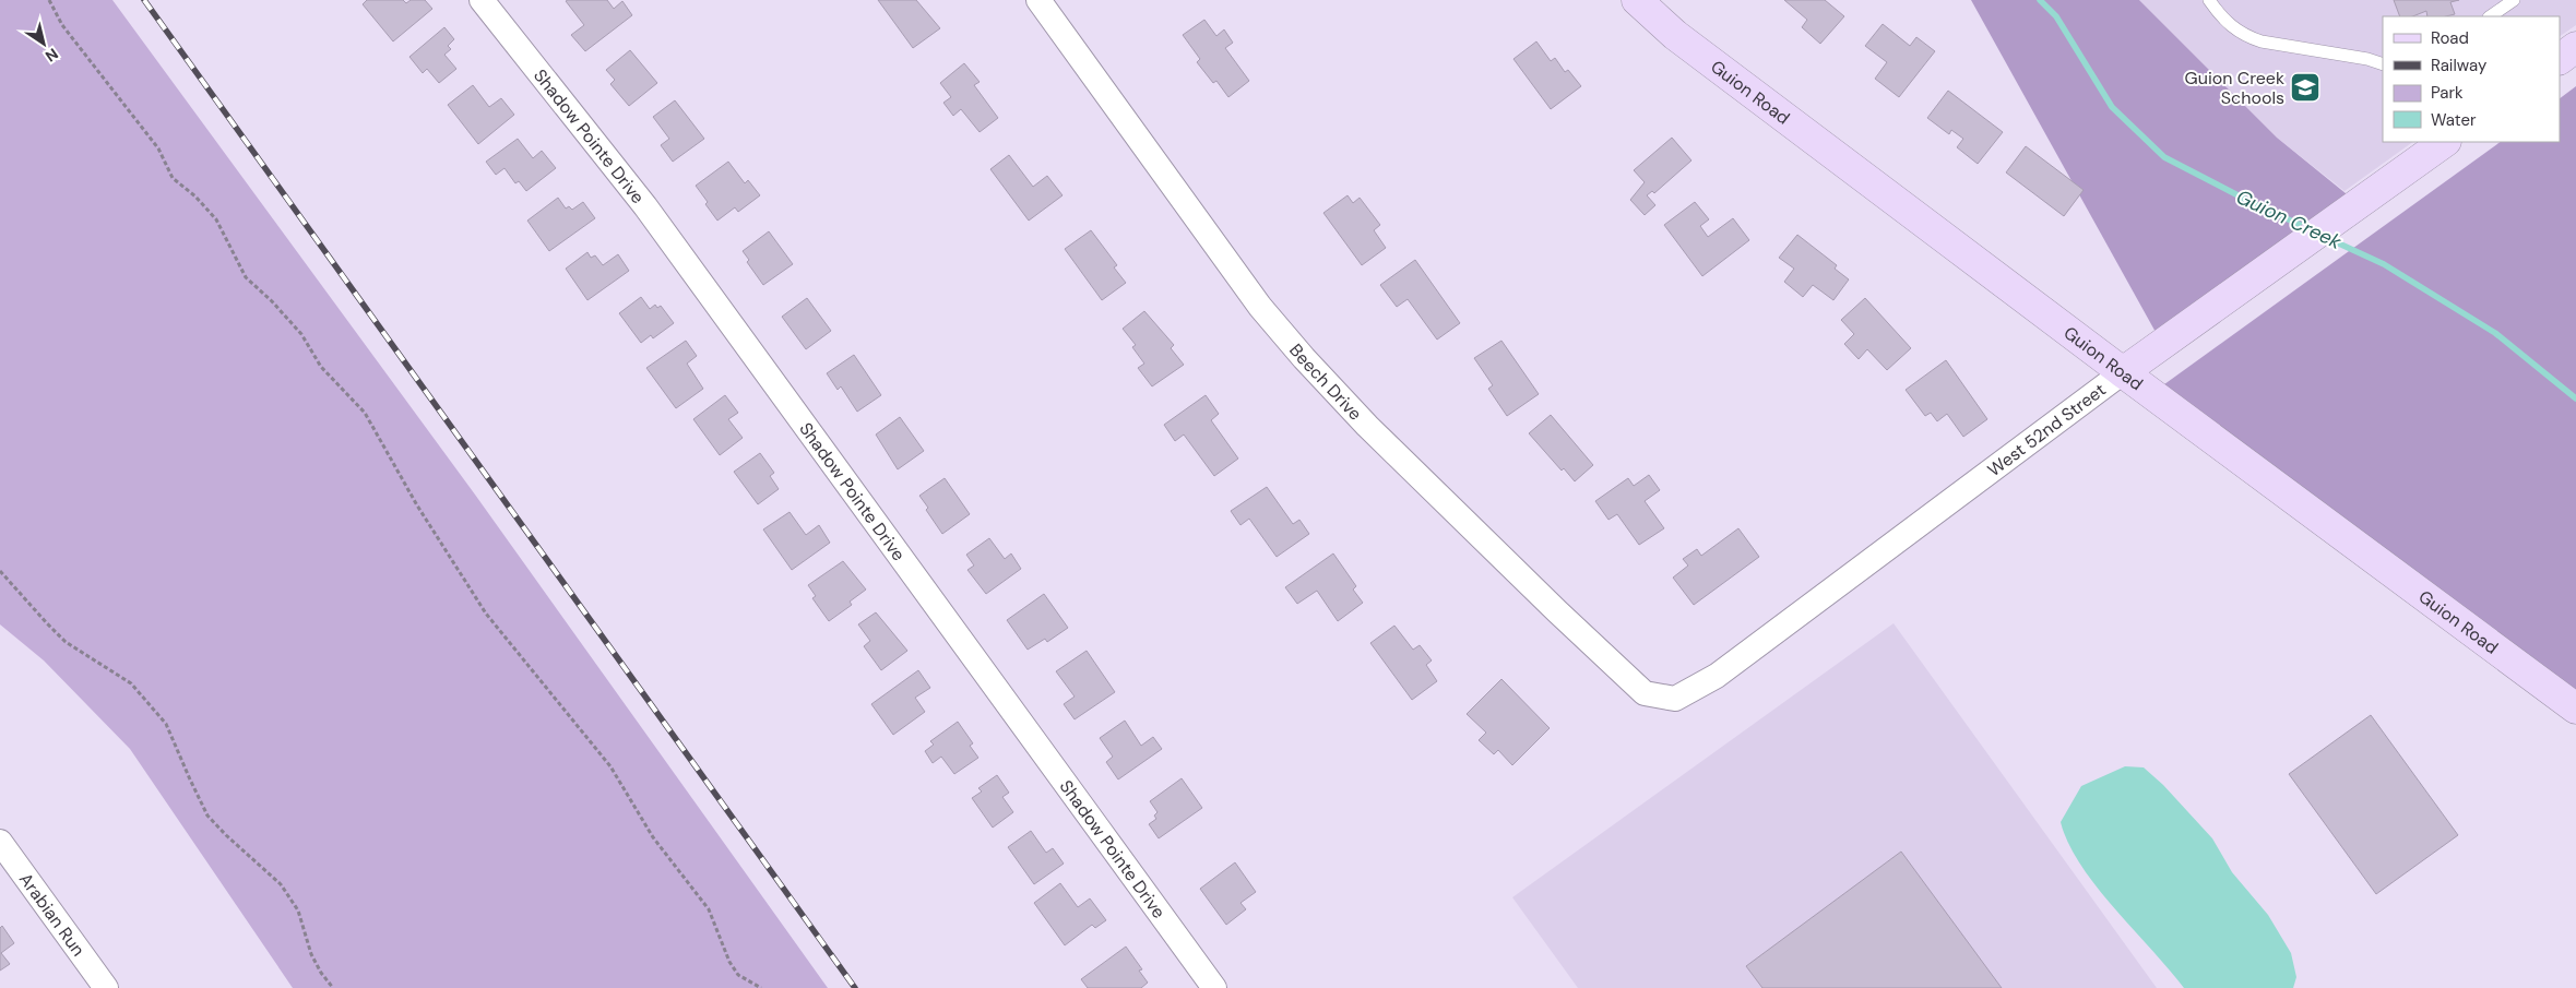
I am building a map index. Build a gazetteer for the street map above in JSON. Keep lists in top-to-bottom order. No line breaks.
{"streets":{"street":["Guion Road","Shadow Pointe Drive","Beech Drive","West 52nd Street","Arabian Run"]},"crossings":[["Guion Road","West 52nd Street"],["Beech Drive","West 52nd Street"]],"water":["Guion Creek"],"places":{"school or university":["Guion Creek Schools"]},"legend":["Road","Railway","Park","Water"],"north":"bottom right"}
